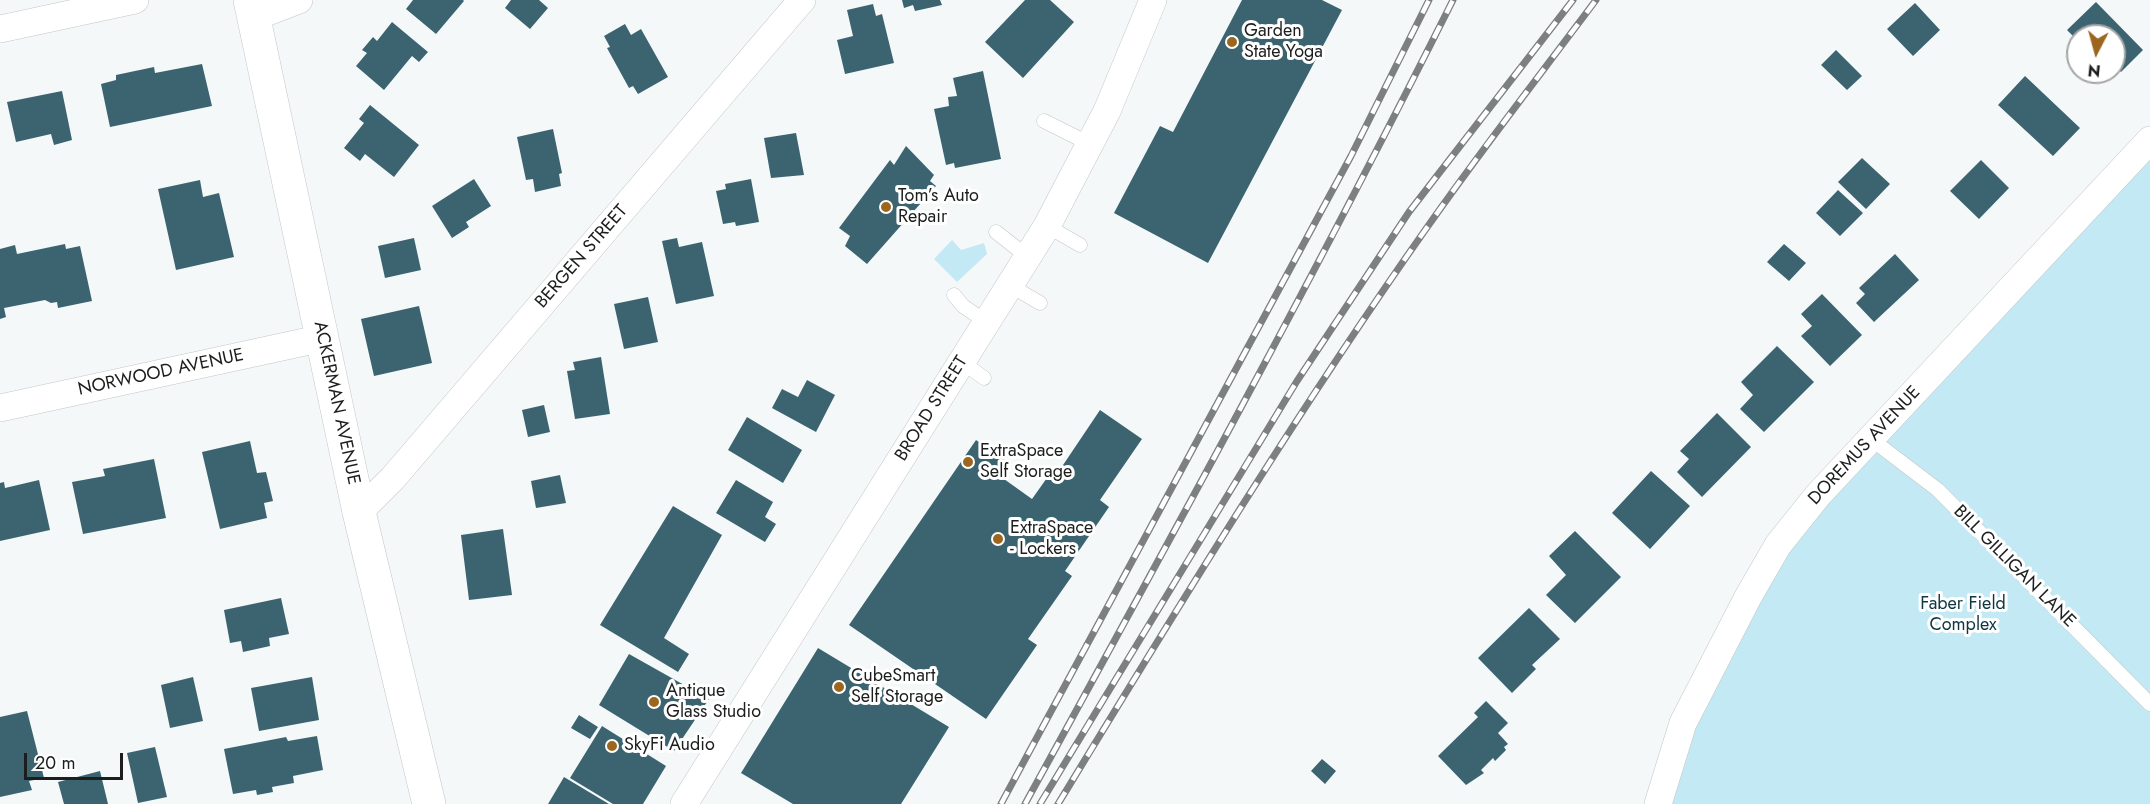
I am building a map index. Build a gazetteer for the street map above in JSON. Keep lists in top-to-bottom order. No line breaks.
{"streets":{"street":["BERGEN STREET","NORWOOD AVENUE","ACKERMAN AVENUE","BROAD STREET","DOREMUS AVENUE"],"lane":["BILL GILLIGAN LANE"]},"crossings":[["BERGEN STREET","ACKERMAN AVENUE"],["NORWOOD AVENUE","ACKERMAN AVENUE"],["DOREMUS AVENUE","BILL GILLIGAN LANE"]],"parks":["Faber Field Complex"],"places":["Garden State Yoga","Tom’s Auto Repair","ExtraSpace Self Storage","ExtraSpace - Lockers","CubeSmart Self Storage","Antique Glass Studio","SkyFi Audio"],"scale_bar":"20 m","north":"bottom"}
